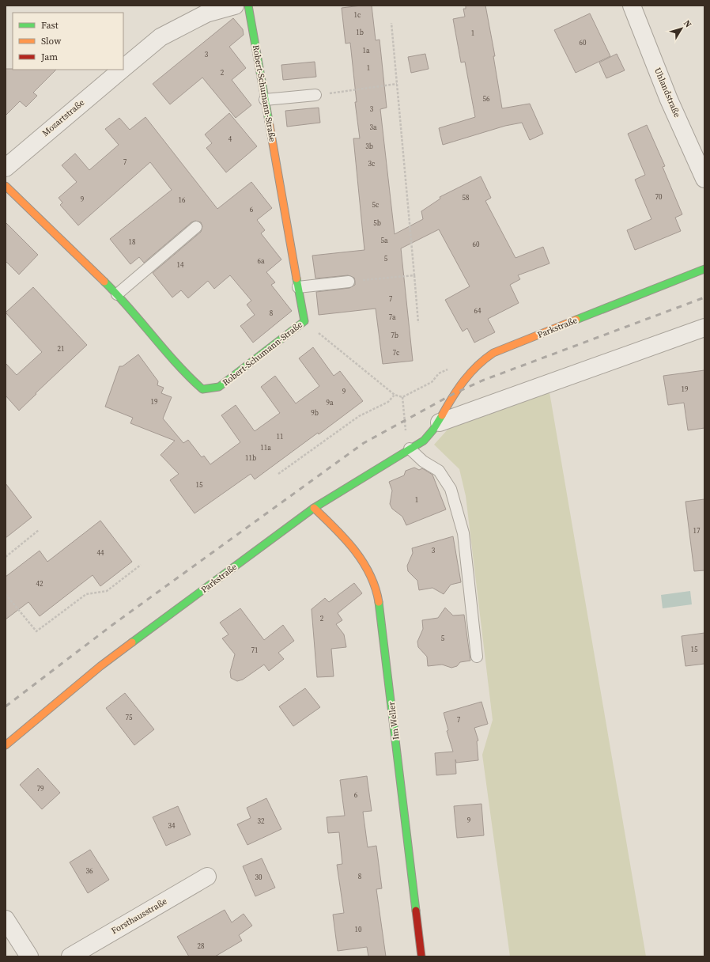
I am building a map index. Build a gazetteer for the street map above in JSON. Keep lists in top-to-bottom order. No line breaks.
{"streets":{"street":["Uhlandstraße","Robert-Schumann-Straße","Mozartstraße","Parkstraße","Im Weller","Forsthausstraße"]},"crossings":[["Parkstraße","Im Weller"]],"house_numbers":["1c","1b","1","60","1a","3","1","2","56","3","3a","4","3b","7","3c","70","58","9","16","5c","6","5b","5a","18","60","5","6a","14","7","64","8","7a","7b","21","7c","19","9","19","9a","9b","11","11a","11b","15","1","17","3","44","42","2","5","15","71","75","7","79","6","9","32","34","36","8","30","10","28"],"legend":["Fast","Slow","Jam"],"north":"top right"}
